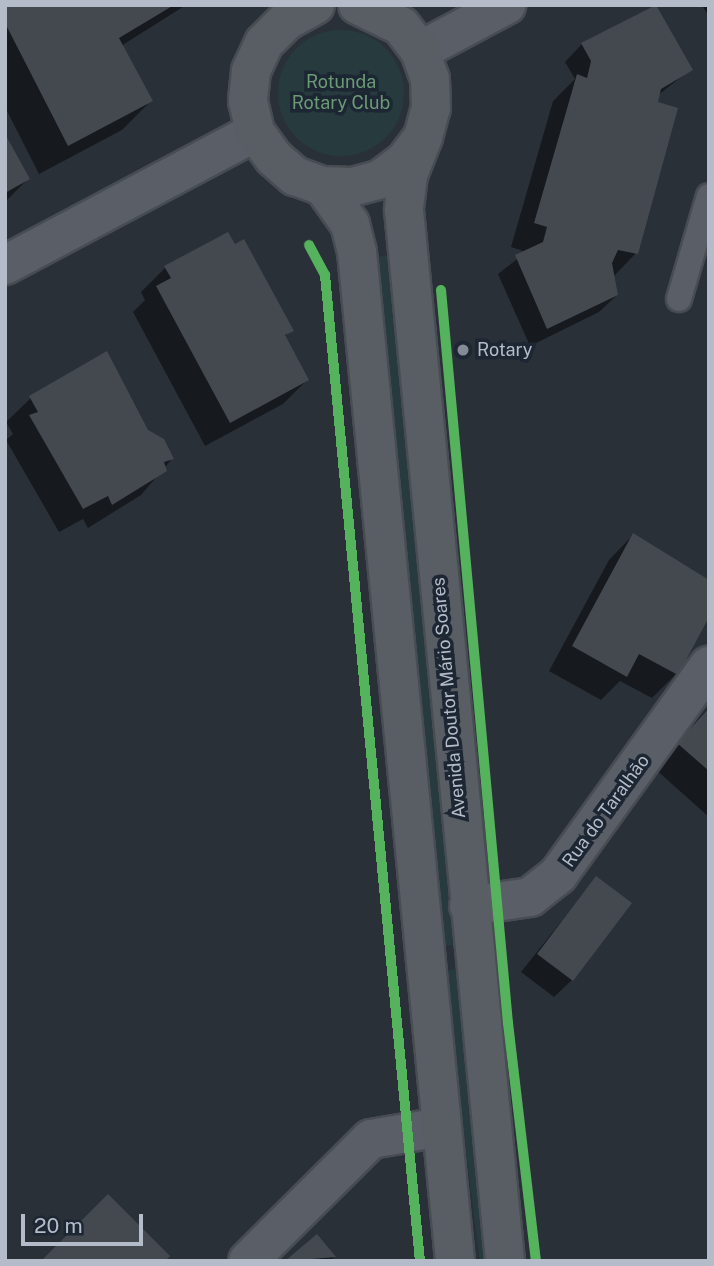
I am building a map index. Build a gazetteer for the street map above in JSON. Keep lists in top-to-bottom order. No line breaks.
{"streets":{"main road":["Avenida Doutor Mário Soares"],"street":["Rua do Taralhão"]},"crossings":[["Avenida Doutor Mário Soares","Rua do Taralhão"]],"parks":["Rotunda Rotary Club"],"places":["Rotary"],"scale_bar":"20 m"}
